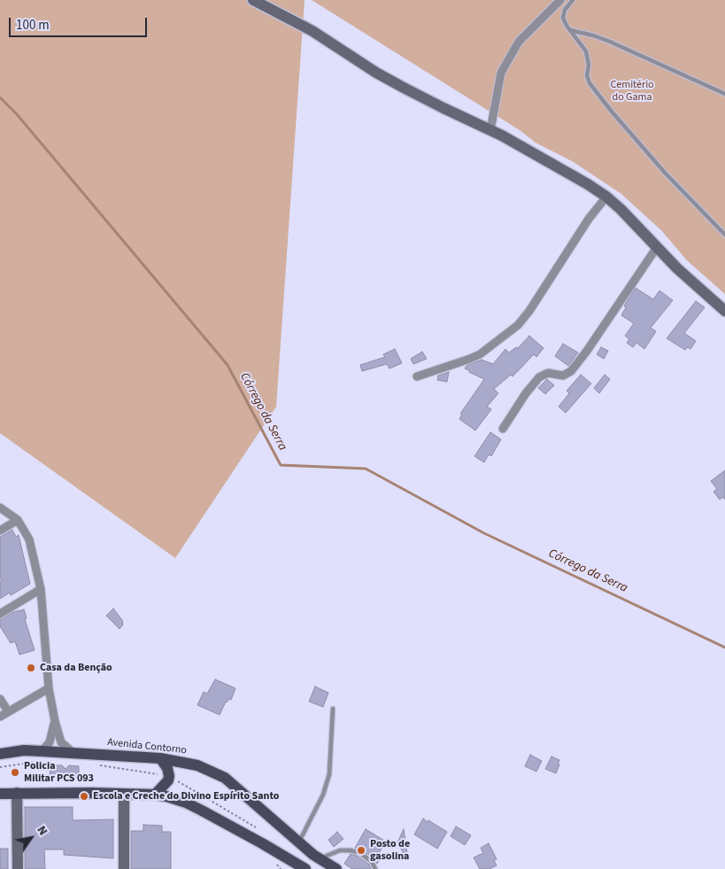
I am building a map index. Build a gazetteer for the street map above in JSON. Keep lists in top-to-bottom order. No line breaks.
{"streets":{"main road":["Avenida Contorno"]},"water":["Córrego da Serra"],"parks":["Cemitério do Gama"],"places":["Casa da Benção","Policia Militar PCS 093","Escola e Creche do Divino Espírito Santo","Posto de gasolina"],"scale_bar":"100 m","north":"top right"}
